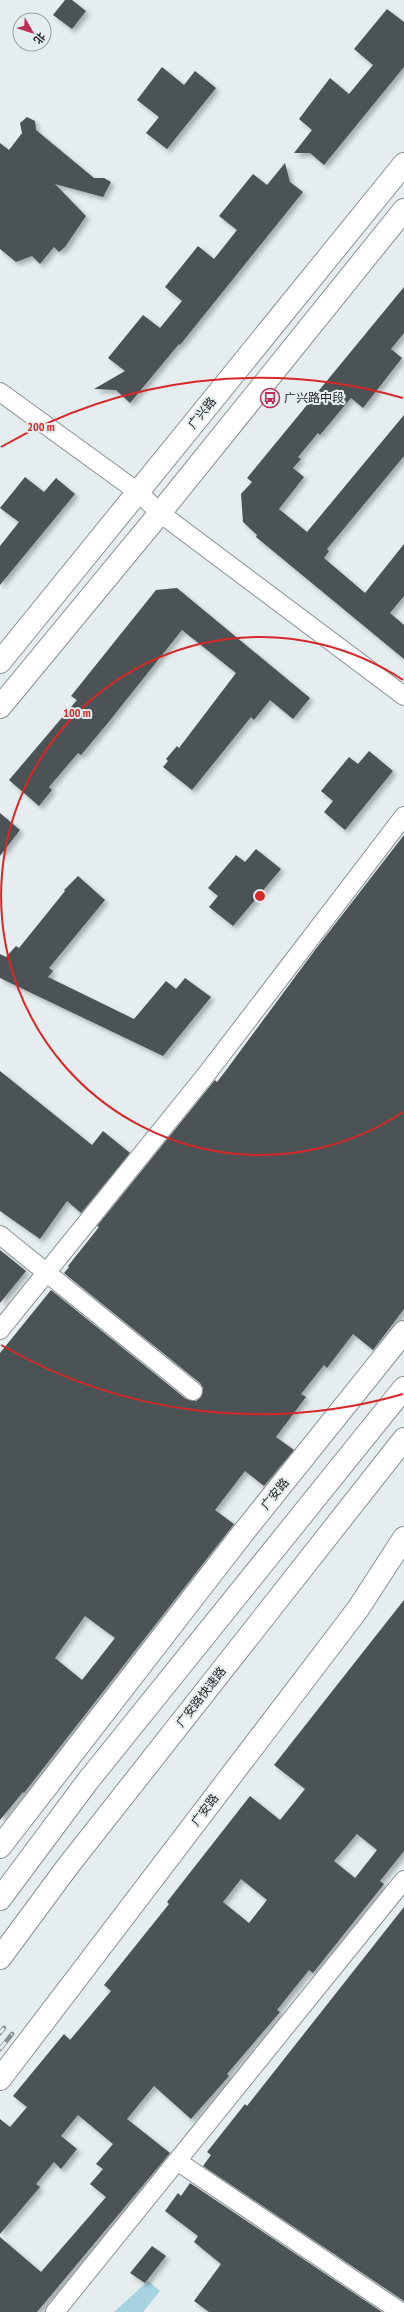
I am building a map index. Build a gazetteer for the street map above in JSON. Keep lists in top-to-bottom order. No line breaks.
{"streets":{"main road":["广兴路","广安路","广安路快速路"]},"places":{"bus stop":["广兴路中段"]},"north":"bottom right","rings":["200 m","100 m"]}
